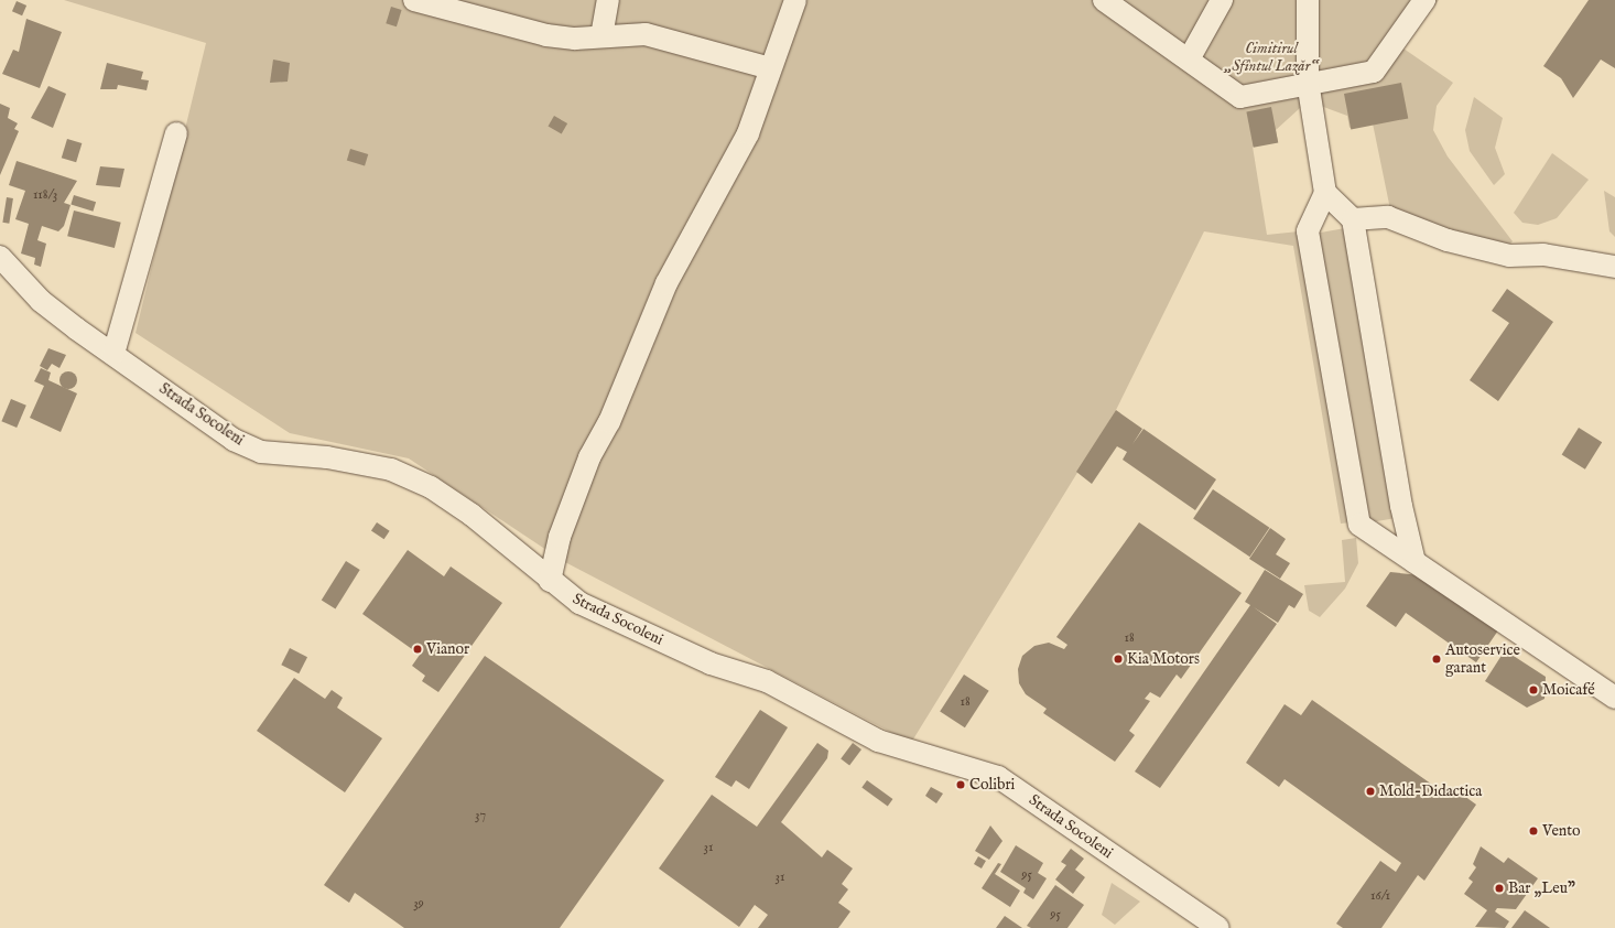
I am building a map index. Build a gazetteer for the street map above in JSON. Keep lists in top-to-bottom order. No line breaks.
{"streets":{"street":["Strada Socoleni"]},"parks":["Cimitirul „Sfîntul Lazăr“"],"places":["Vianor","Kia Motors","Autoservice garant","Moicafé","Colibri","Mold-Didactica","Vento","Bar „Leu”"],"house_numbers":["118/3","18","18","37","31","95","31","16/1","39","95"]}
